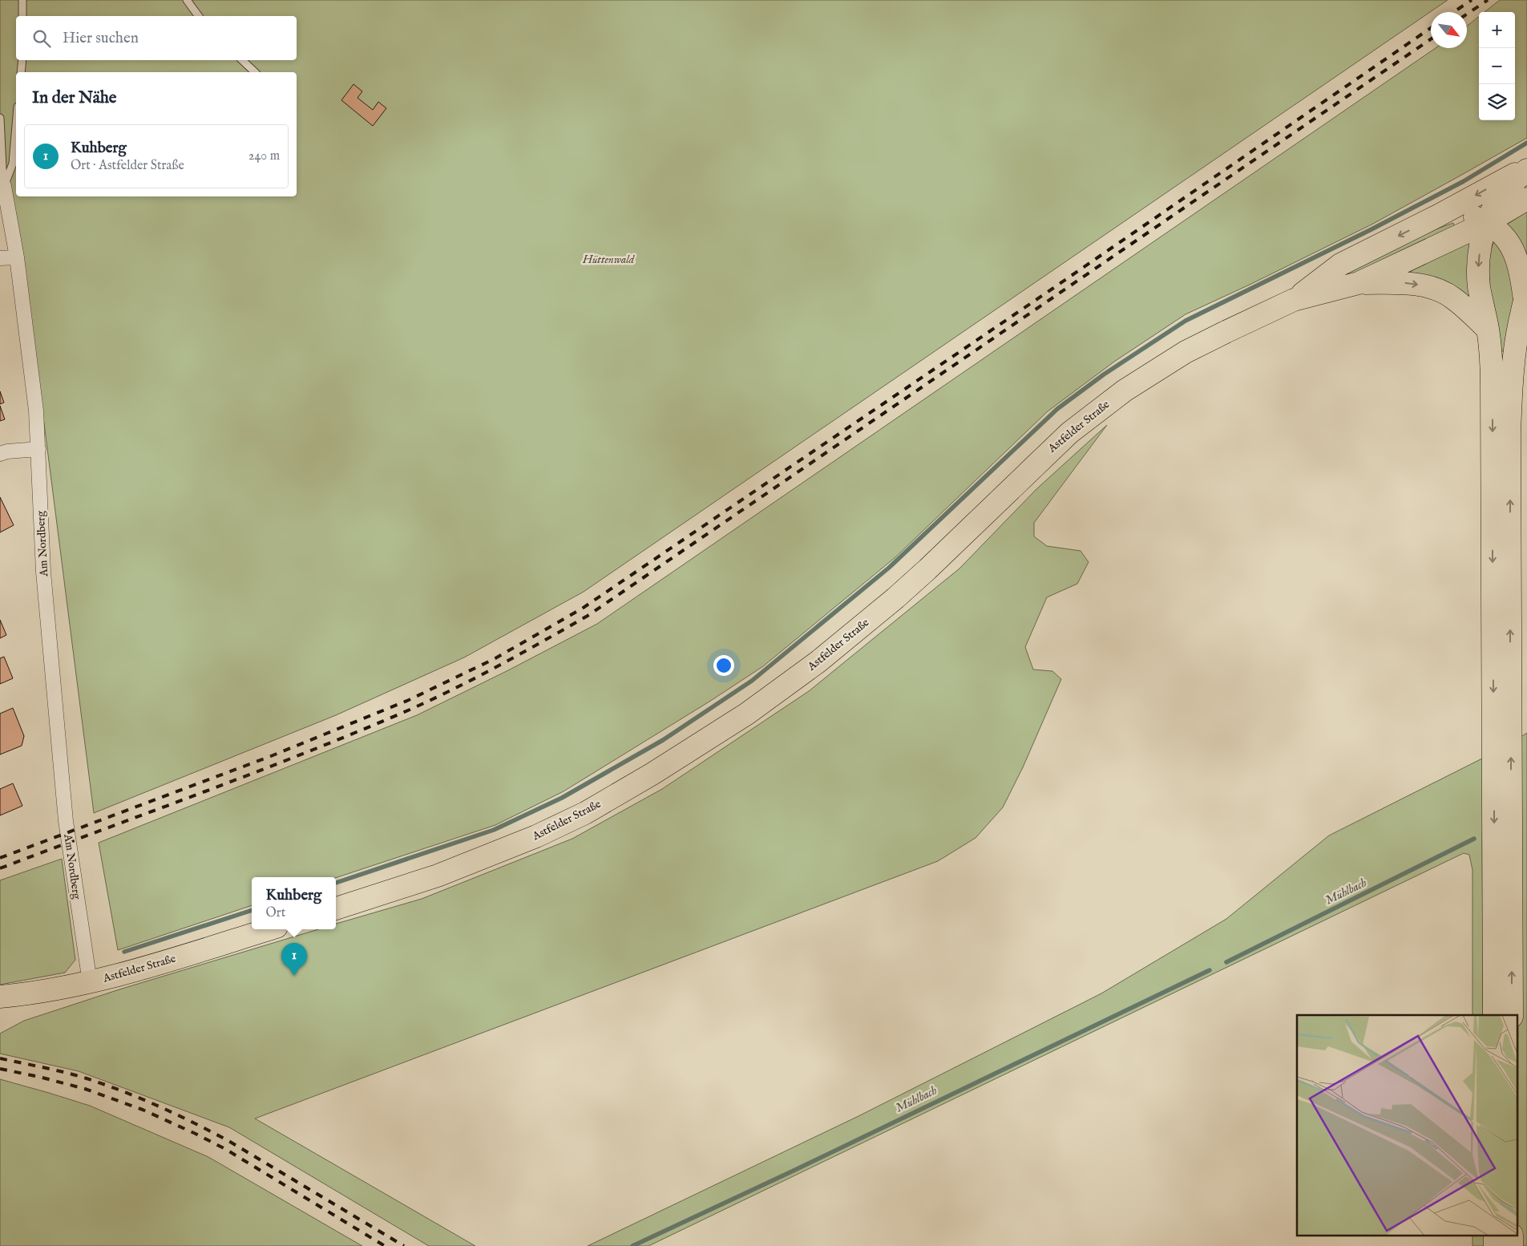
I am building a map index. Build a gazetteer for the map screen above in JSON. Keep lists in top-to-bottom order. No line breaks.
{"streets":{"main road":["Astfelder Straße"],"street":["Am Nordberg"]},"crossings":[["Astfelder Straße","Am Nordberg"]],"water":["Mühlbach"],"parks":["Hüttenwald"],"north":"bottom right","page":{"map_buttons":["+","−"],"search":"Hier suchen","heading":"In der Nähe","list":[{"mark":"1","name":"Kuhberg","note":"Ort · Astfelder Straße","value":"240 m"}],"popup":["Kuhberg","Ort"],"pins":"1"}}
